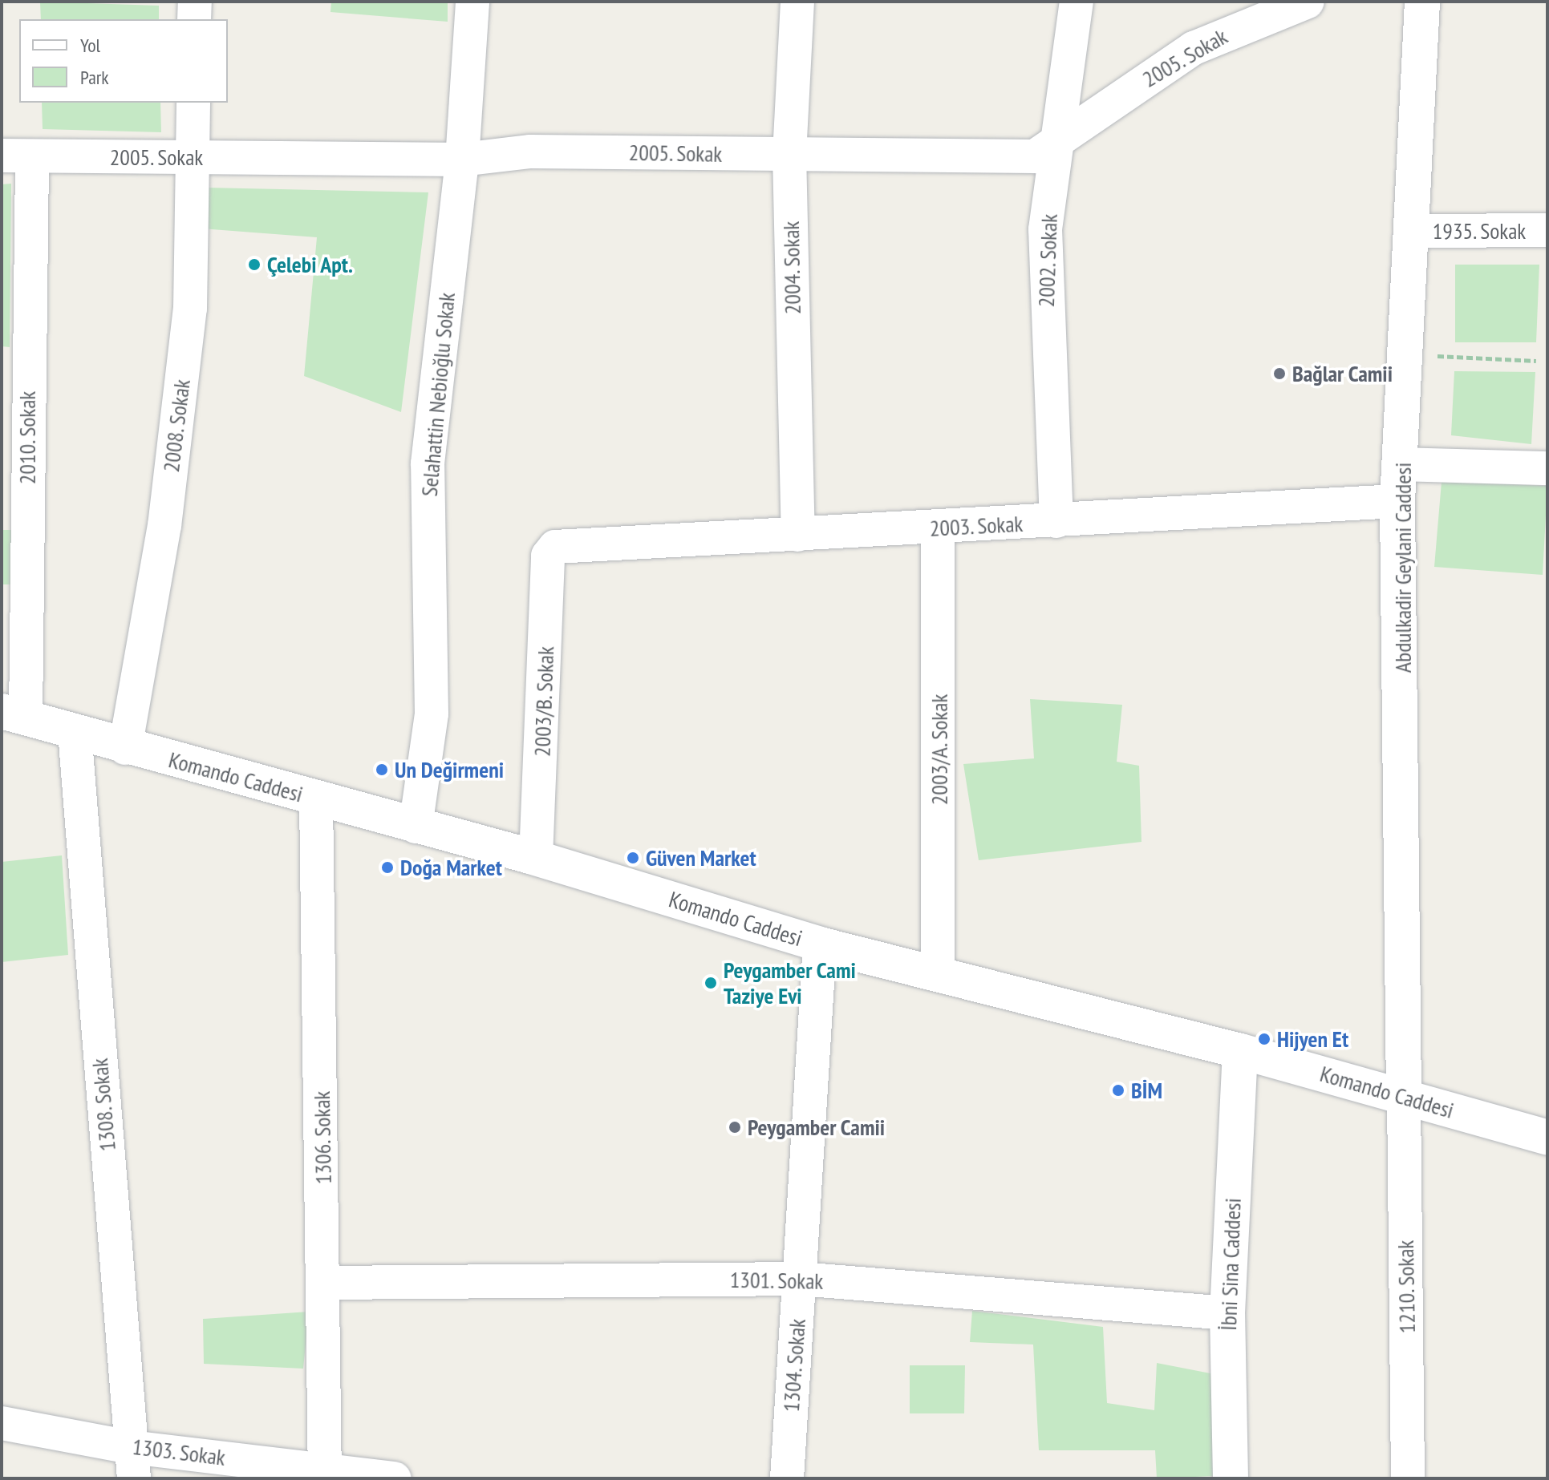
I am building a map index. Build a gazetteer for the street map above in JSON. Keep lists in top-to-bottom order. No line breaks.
{"streets":{"main road":["Abdulkadir Geylani Caddesi","Komando Caddesi","İbni Sina Caddesi"],"street":["2005. Sokak","1935. Sokak","2002. Sokak","2004. Sokak","Selahattin Nebioğlu Sokak","2008. Sokak","2010. Sokak","2003. Sokak","2003/B. Sokak","2003/A. Sokak","1308. Sokak","1306. Sokak","1301. Sokak","1210. Sokak","1304. Sokak","1303. Sokak"]},"crossings":[["2005. Sokak","2002. Sokak"],["2005. Sokak","2004. Sokak"],["2005. Sokak","Selahattin Nebioğlu Sokak"],["2005. Sokak","2008. Sokak"],["2005. Sokak","2010. Sokak"],["1935. Sokak","Abdulkadir Geylani Caddesi"],["2002. Sokak","2003. Sokak"],["2004. Sokak","2003. Sokak"],["Selahattin Nebioğlu Sokak","Komando Caddesi"],["2008. Sokak","Komando Caddesi"],["2010. Sokak","Komando Caddesi"],["2003. Sokak","Abdulkadir Geylani Caddesi"],["2003. Sokak","2003/B. Sokak"],["2003. Sokak","2003/A. Sokak"],["Abdulkadir Geylani Caddesi","Komando Caddesi"],["Abdulkadir Geylani Caddesi","1210. Sokak"],["2003/B. Sokak","Komando Caddesi"],["2003/A. Sokak","Komando Caddesi"],["Komando Caddesi","1308. Sokak"],["Komando Caddesi","1306. Sokak"],["Komando Caddesi","İbni Sina Caddesi"],["Komando Caddesi","1210. Sokak"],["Komando Caddesi","1304. Sokak"],["1308. Sokak","1303. Sokak"],["1306. Sokak","1301. Sokak"],["1306. Sokak","1303. Sokak"],["İbni Sina Caddesi","1301. Sokak"],["1301. Sokak","1304. Sokak"]],"places":["Çelebi Apt.","Bağlar Camii","Un Değirmeni","Güven Market","Doğa Market","Peygamber Cami Taziye Evi","Hijyen Et","BİM","Peygamber Camii"],"legend":["Yol","Park"]}
